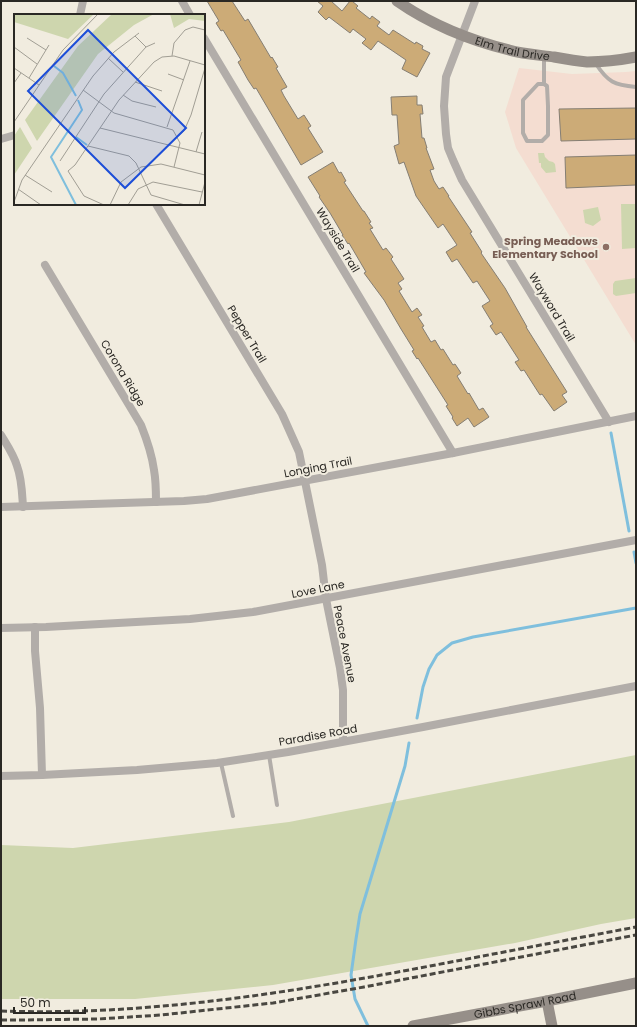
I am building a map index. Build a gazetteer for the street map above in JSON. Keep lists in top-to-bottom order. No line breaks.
{"streets":{"street":["Elm Trail Drive","Wayside Trail","Wayword Trail","Pepper Trail","Corona Ridge","Longing Trail","Love Lane","Peace Avenue","Paradise Road","Gibbs Sprawl Road"]},"crossings":[["Elm Trail Drive","Wayword Trail"],["Wayside Trail","Longing Trail"],["Wayword Trail","Longing Trail"],["Pepper Trail","Longing Trail"],["Pepper Trail","Peace Avenue"],["Corona Ridge","Longing Trail"],["Longing Trail","Peace Avenue"],["Love Lane","Peace Avenue"],["Peace Avenue","Paradise Road"]],"places":["Spring Meadows Elementary School"],"scale_bar":"50 m"}
